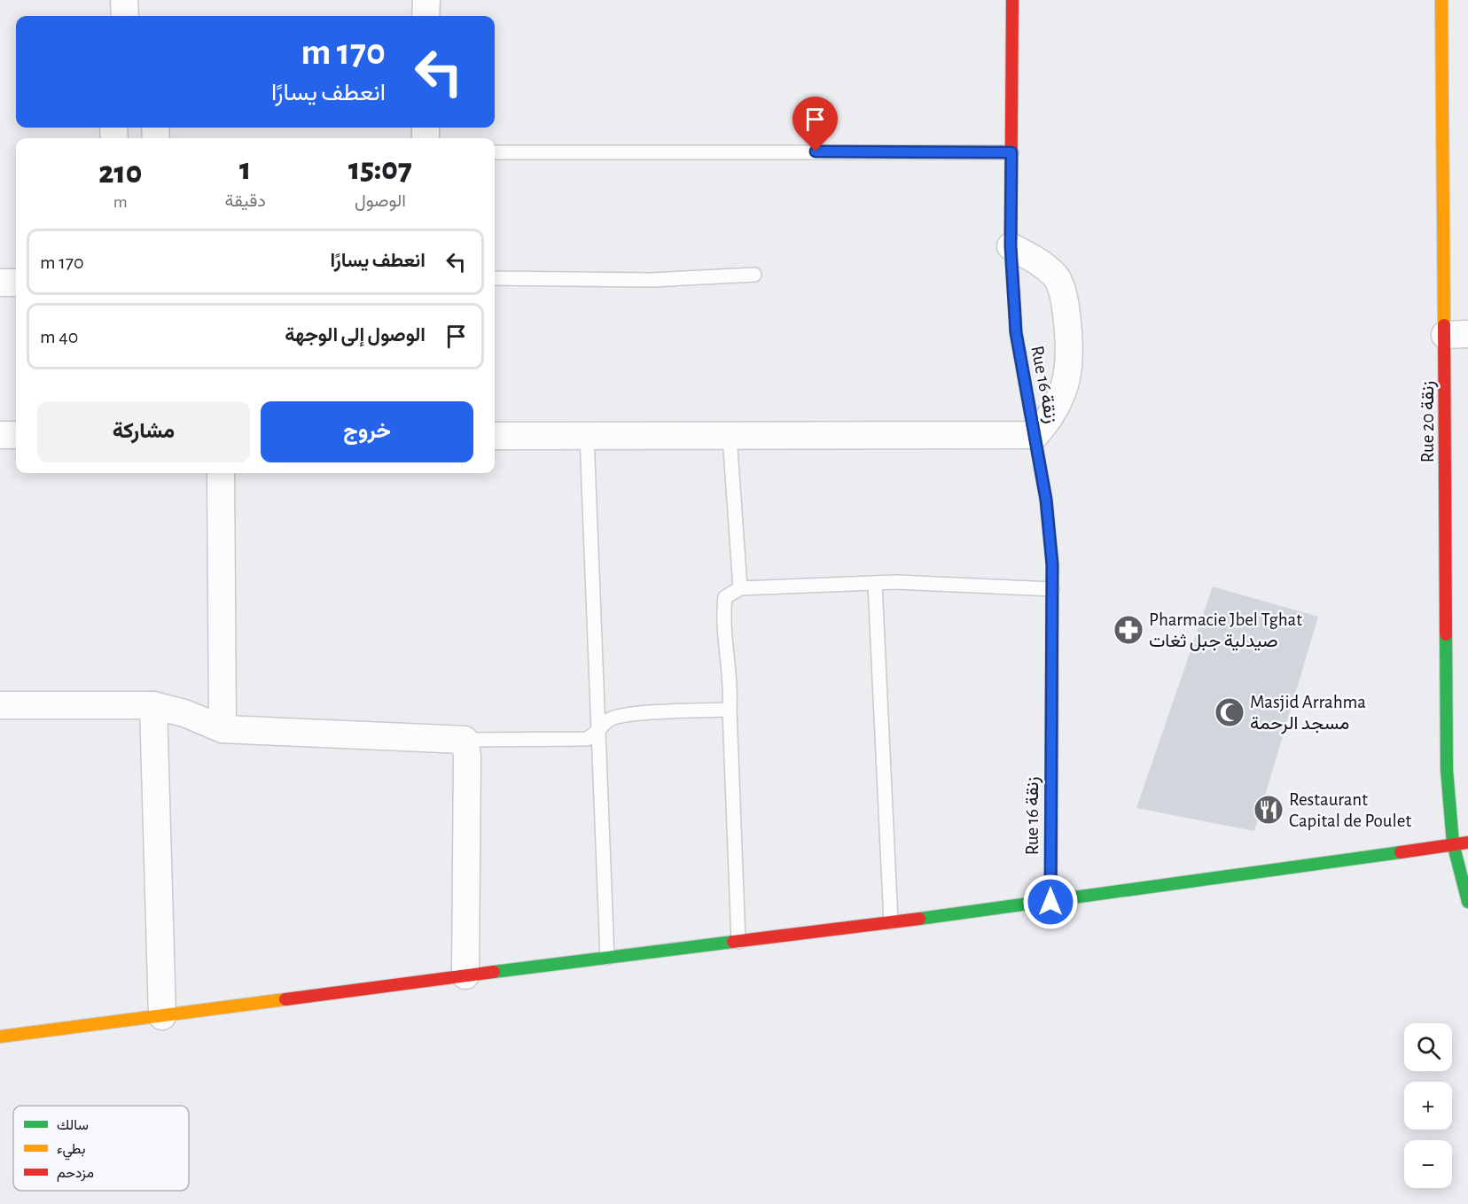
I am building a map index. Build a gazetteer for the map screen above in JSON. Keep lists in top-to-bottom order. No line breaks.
{"streets":{"street":["Rue 16 زنقة","Rue 20 زنقة"]},"places":{"pharmacy":["Pharmacie Jbel Tghat صيدلية جبل ثغات"],"mosque":["Masjid Arrahma مسجد الرحمة"],"restaurant":["Restaurant Capital de Poulet"]},"legend":["سالك","بطيء","مزدحم"],"page":{"turn":["170 m","انعطف يسارًا"],"eta":["15:07","الوصول","1","دقيقة","210","m"],"list":[{"name":"انعطف يسارًا","value":"170 m"},{"name":"الوصول إلى الوجهة","value":"40 m"}],"buttons":["خروج","مشاركة"],"map_buttons":["+","−"]}}
